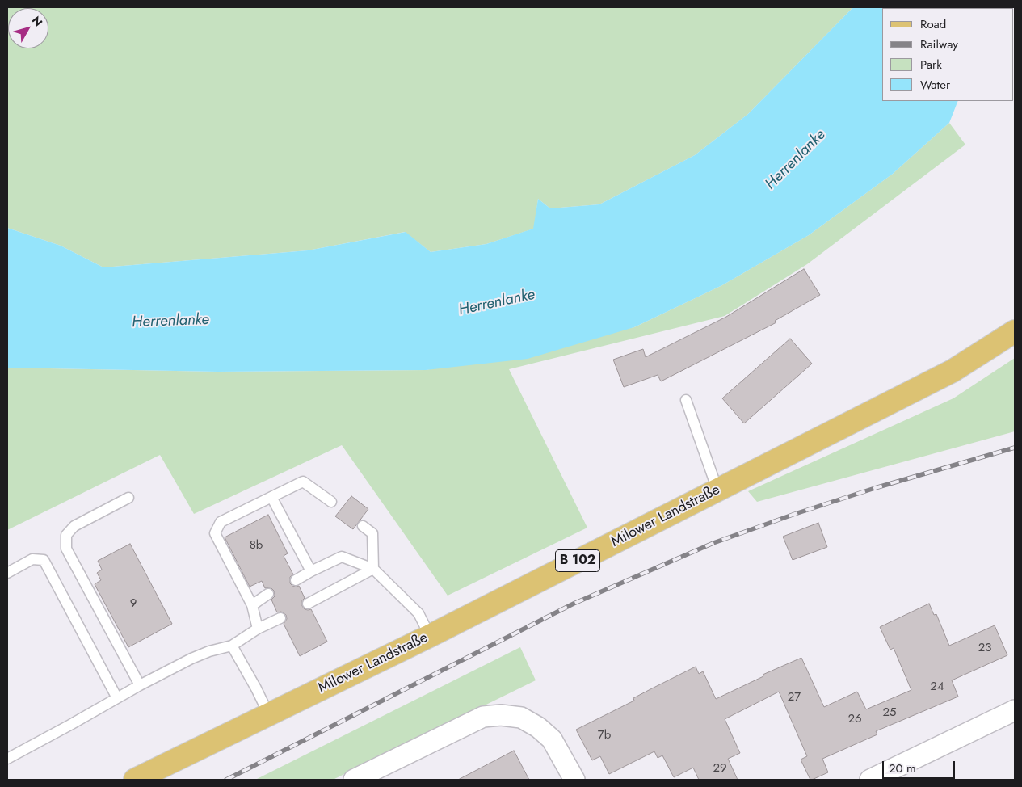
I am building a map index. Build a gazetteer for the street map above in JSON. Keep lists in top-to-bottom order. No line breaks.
{"streets":{"main road":["Milower Landstraße","B 102"]},"water":["Herrenlanke"],"house_numbers":["8b","9","23","24","27","25","26","7b","29"],"legend":["Road","Railway","Park","Water"],"scale_bar":"20 m","north":"top right"}
